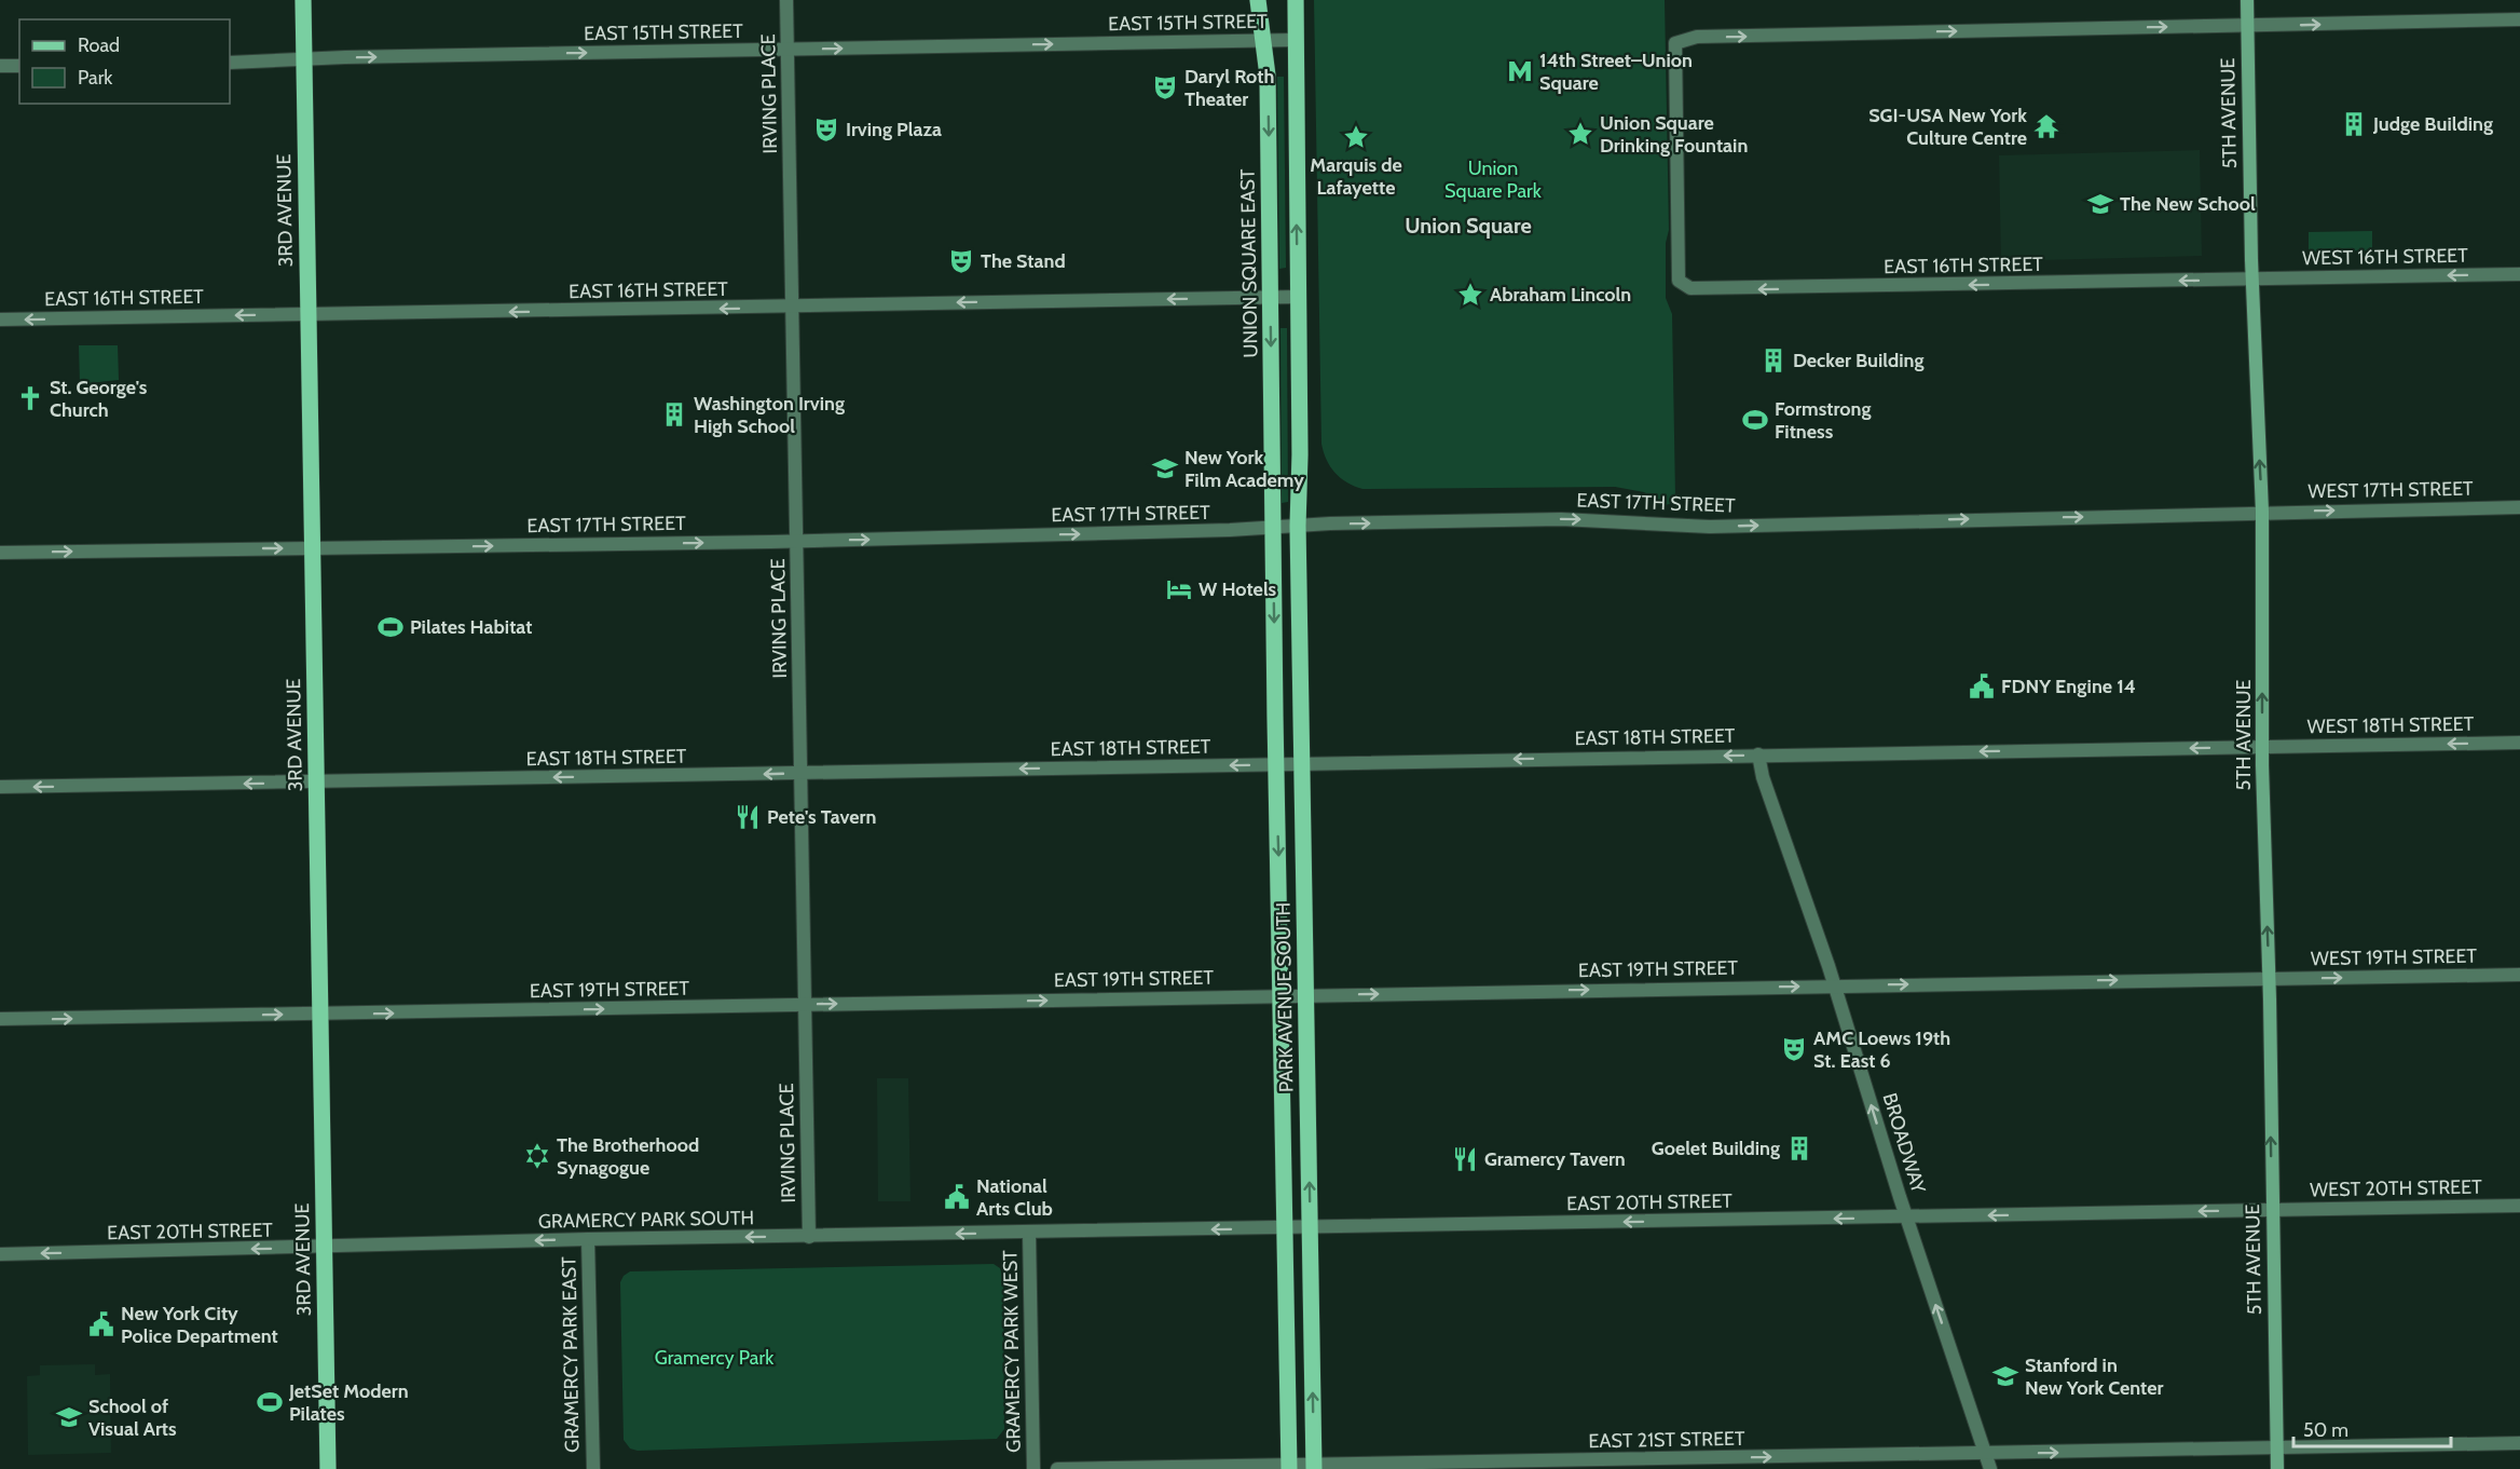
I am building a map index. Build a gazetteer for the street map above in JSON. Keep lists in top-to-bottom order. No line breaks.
{"streets":{"main road":["5TH AVENUE","3RD AVENUE","UNION SQUARE EAST","PARK AVENUE SOUTH"],"street":["EAST 15TH STREET","IRVING PLACE","WEST 16TH STREET","EAST 16TH STREET","WEST 17TH STREET","EAST 17TH STREET","WEST 18TH STREET","EAST 18TH STREET","WEST 19TH STREET","EAST 19TH STREET","BROADWAY","WEST 20TH STREET","EAST 20TH STREET","GRAMERCY PARK SOUTH","GRAMERCY PARK WEST","GRAMERCY PARK EAST","EAST 21ST STREET"]},"crossings":[["EAST 15TH STREET","IRVING PLACE"],["EAST 15TH STREET","3RD AVENUE"],["EAST 15TH STREET","UNION SQUARE EAST"],["IRVING PLACE","EAST 16TH STREET"],["IRVING PLACE","EAST 17TH STREET"],["IRVING PLACE","EAST 18TH STREET"],["IRVING PLACE","EAST 19TH STREET"],["IRVING PLACE","GRAMERCY PARK SOUTH"],["5TH AVENUE","WEST 16TH STREET"],["5TH AVENUE","EAST 16TH STREET"],["5TH AVENUE","WEST 17TH STREET"],["5TH AVENUE","EAST 17TH STREET"],["5TH AVENUE","WEST 18TH STREET"],["5TH AVENUE","EAST 18TH STREET"],["5TH AVENUE","WEST 19TH STREET"],["5TH AVENUE","EAST 19TH STREET"],["5TH AVENUE","WEST 20TH STREET"],["5TH AVENUE","EAST 20TH STREET"],["5TH AVENUE","EAST 21ST STREET"],["3RD AVENUE","EAST 16TH STREET"],["3RD AVENUE","EAST 17TH STREET"],["3RD AVENUE","EAST 18TH STREET"],["3RD AVENUE","EAST 19TH STREET"],["3RD AVENUE","EAST 20TH STREET"],["WEST 16TH STREET","EAST 16TH STREET"],["UNION SQUARE EAST","EAST 16TH STREET"],["UNION SQUARE EAST","EAST 17TH STREET"],["UNION SQUARE EAST","PARK AVENUE SOUTH"],["WEST 17TH STREET","EAST 17TH STREET"],["EAST 17TH STREET","PARK AVENUE SOUTH"],["WEST 18TH STREET","EAST 18TH STREET"],["EAST 18TH STREET","PARK AVENUE SOUTH"],["EAST 18TH STREET","BROADWAY"],["WEST 19TH STREET","EAST 19TH STREET"],["EAST 19TH STREET","PARK AVENUE SOUTH"],["EAST 19TH STREET","BROADWAY"],["PARK AVENUE SOUTH","EAST 20TH STREET"],["PARK AVENUE SOUTH","EAST 21ST STREET"],["BROADWAY","EAST 20TH STREET"],["BROADWAY","EAST 21ST STREET"],["WEST 20TH STREET","EAST 20TH STREET"],["EAST 20TH STREET","GRAMERCY PARK SOUTH"],["EAST 20TH STREET","GRAMERCY PARK WEST"],["GRAMERCY PARK SOUTH","GRAMERCY PARK WEST"],["GRAMERCY PARK SOUTH","GRAMERCY PARK EAST"]],"one_way":["EAST 15TH STREET","5TH AVENUE","WEST 16TH STREET","WEST 17TH STREET","EAST 17TH STREET","WEST 18TH STREET","EAST 18TH STREET","WEST 19TH STREET","EAST 19TH STREET","BROADWAY","EAST 20TH STREET","GRAMERCY PARK SOUTH","EAST 21ST STREET"],"districts":["Union Square"],"parks":["Union Square Park","Gramercy Park"],"places":{"metro station":["14th Street–Union Square"],"theatre":["Daryl Roth Theater","Irving Plaza","The Stand","AMC Loews 19th St. East 6"],"building":["Judge Building","Decker Building","Washington Irving High School","Goelet Building"],"temple":["SGI-USA New York Culture Centre"],"place":["Union Square Drinking Fountain","Marquis de Lafayette","Abraham Lincoln"],"school or university":["The New School","New York Film Academy","Stanford in New York Center","School of Visual Arts"],"church":["St. George's Church"],"sports":["Formstrong Fitness","Pilates Habitat","JetSet Modern Pilates"],"hotel":["W Hotels"],"public building":["FDNY Engine 14","National Arts Club","New York City Police Department"],"restaurant":["Pete's Tavern","Gramercy Tavern"],"synagogue":["The Brotherhood Synagogue"]},"legend":["Road","Park"],"scale_bar":"50 m"}
